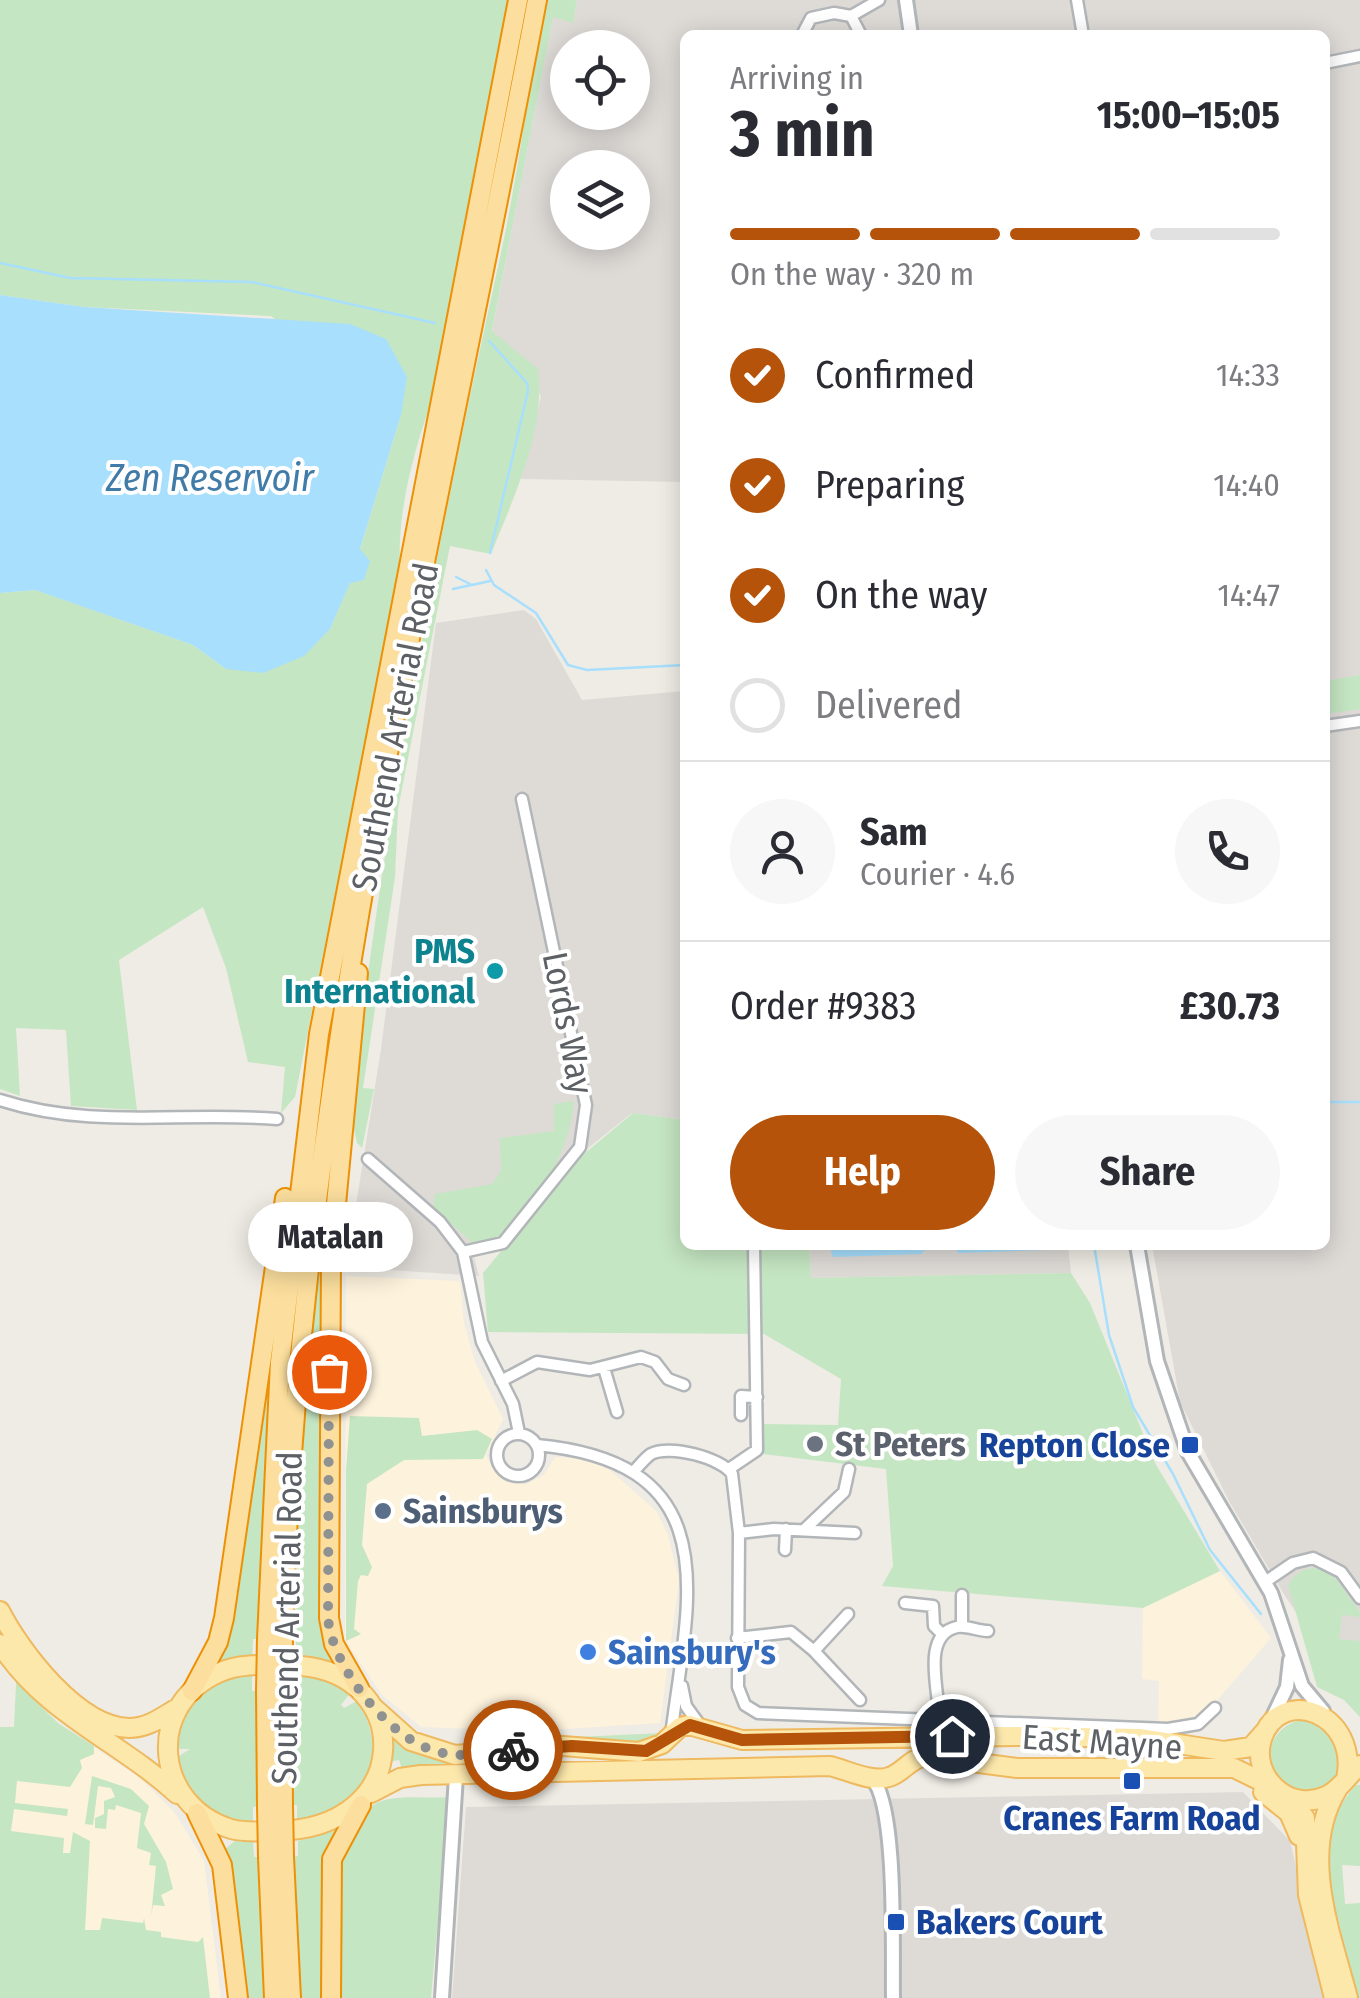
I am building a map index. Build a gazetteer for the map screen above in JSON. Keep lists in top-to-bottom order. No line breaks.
{"streets":{"highway":["Southend Arterial Road"],"main road":["East Mayne"],"street":["Lords Way"]},"water":["Zen Reservoir"],"places":{"other":["PMS International","Matalan","St Peters","Sainsburys","Sainsbury's"],"transit":["Repton Close","Cranes Farm Road","Bakers Court"]},"page":{"heading":["3 min","Arriving in","15:00–15:05"],"panel":["Sam","Courier · 4.6","Order #9383","£30.73"],"bar":"On the way · 320 m","list":[["Confirmed","14:33"],["Preparing","14:40"],["On the way","14:47"],"Delivered"],"buttons":["Help","Share"],"bubble":"Matalan"}}
